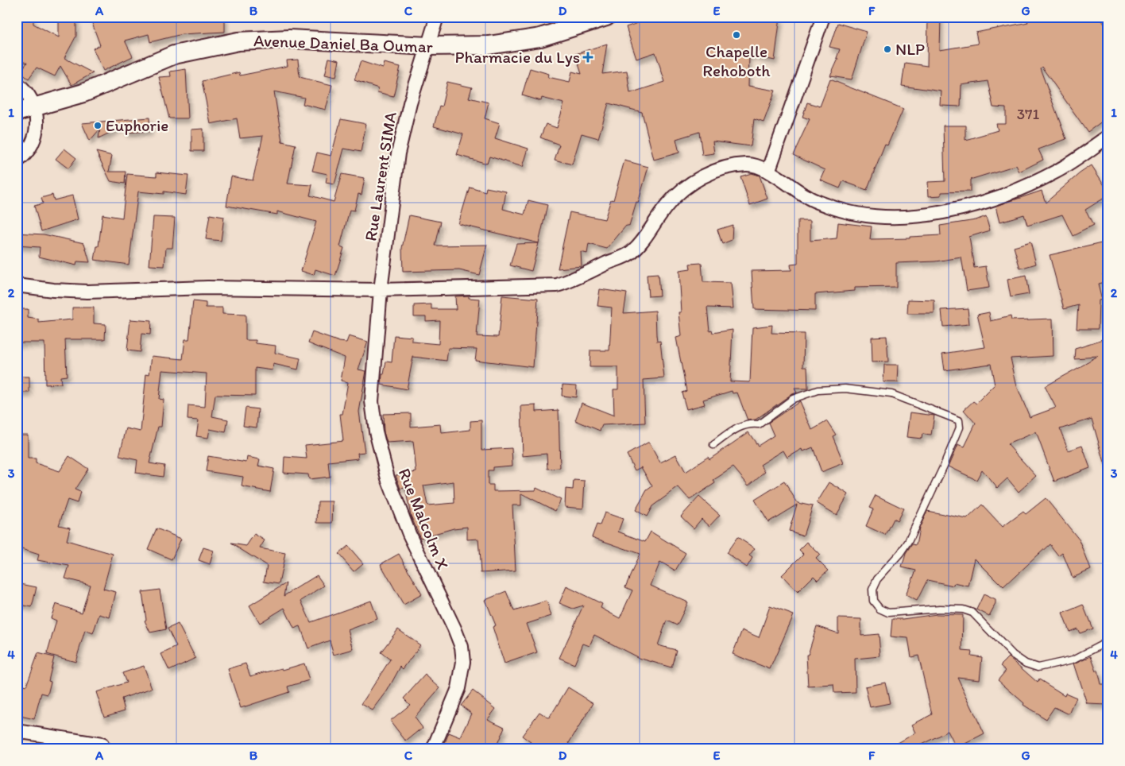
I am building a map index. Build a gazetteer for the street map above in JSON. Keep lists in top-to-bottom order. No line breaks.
{"streets":{"main road":["Avenue Daniel Ba Oumar"],"street":["Rue Laurent SIMA","Rue Malcolm X"]},"crossings":[["Avenue Daniel Ba Oumar","Rue Laurent SIMA"],["Rue Laurent SIMA","Rue Malcolm X"]],"places":{"other":["Chapelle Rehoboth","NLP","Euphorie"],"health":["Pharmacie du Lys"]},"house_numbers":["371"],"grid":{"columns":["A","B","C","D","E","F","G"],"rows":["1","2","3","4"]}}
